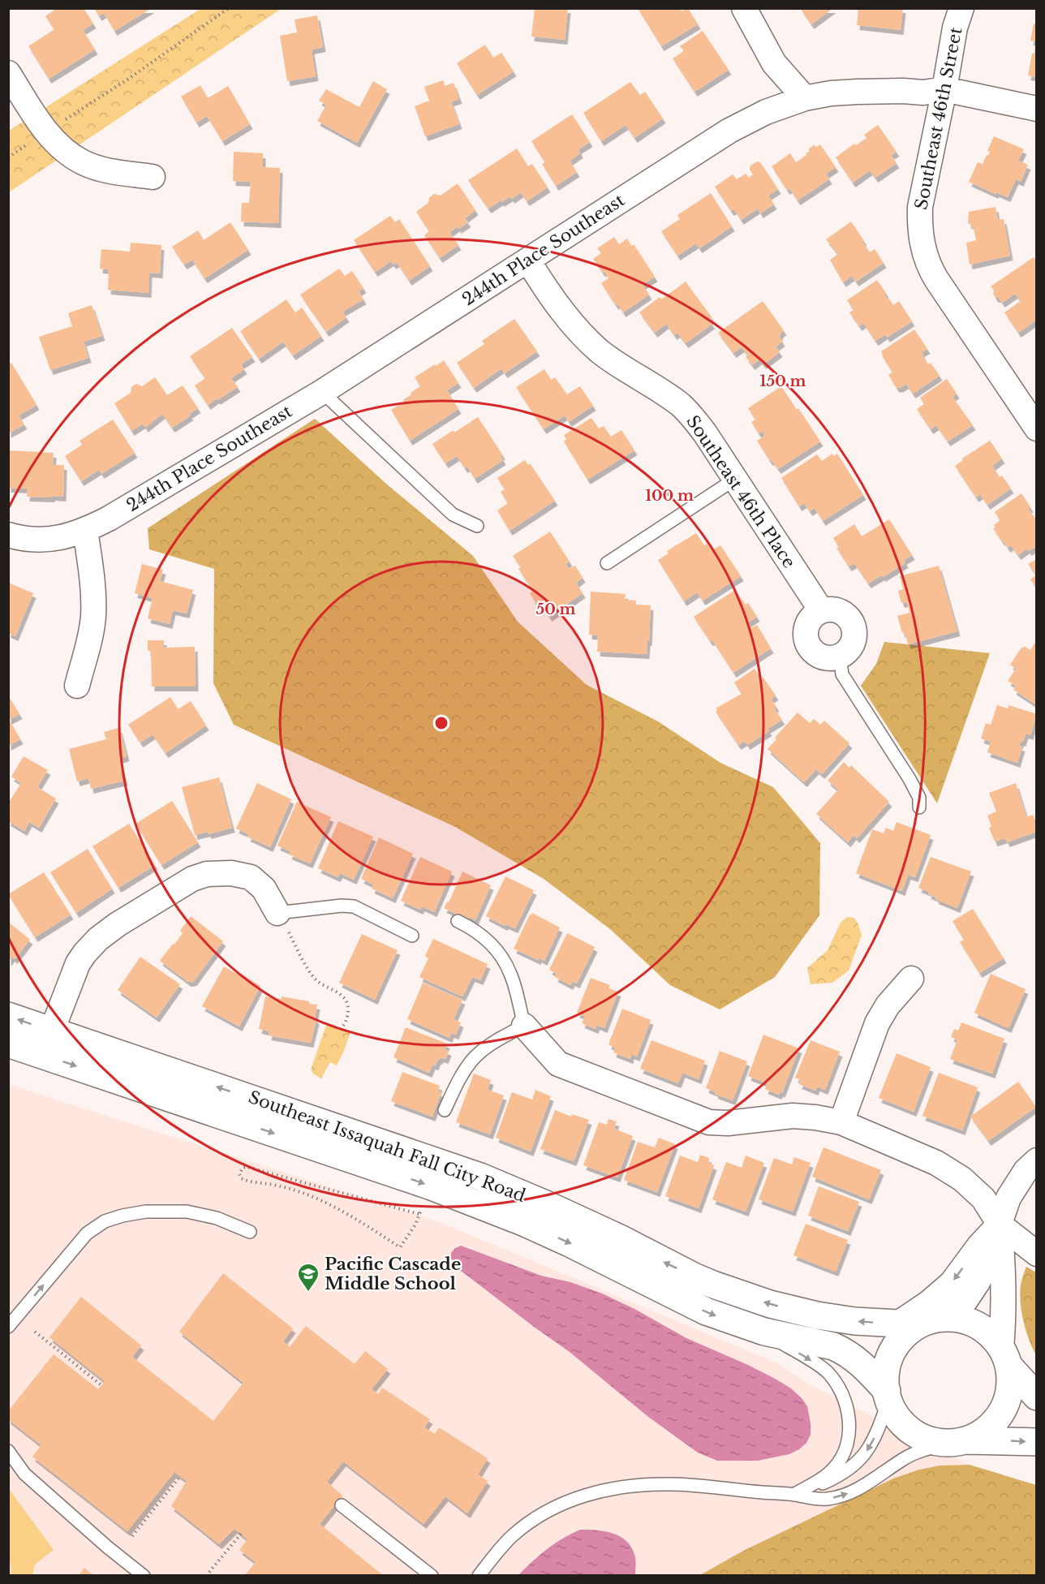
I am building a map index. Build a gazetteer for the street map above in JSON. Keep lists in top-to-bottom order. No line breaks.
{"streets":{"street":["Southeast 46th Street","244th Place Southeast","Southeast 46th Place","Southeast Issaquah Fall City Road"]},"crossings":[["Southeast 46th Street","244th Place Southeast"],["244th Place Southeast","Southeast 46th Place"]],"places":{"school or university":["Pacific Cascade Middle School"]},"rings":["150 m","100 m","50 m"]}
